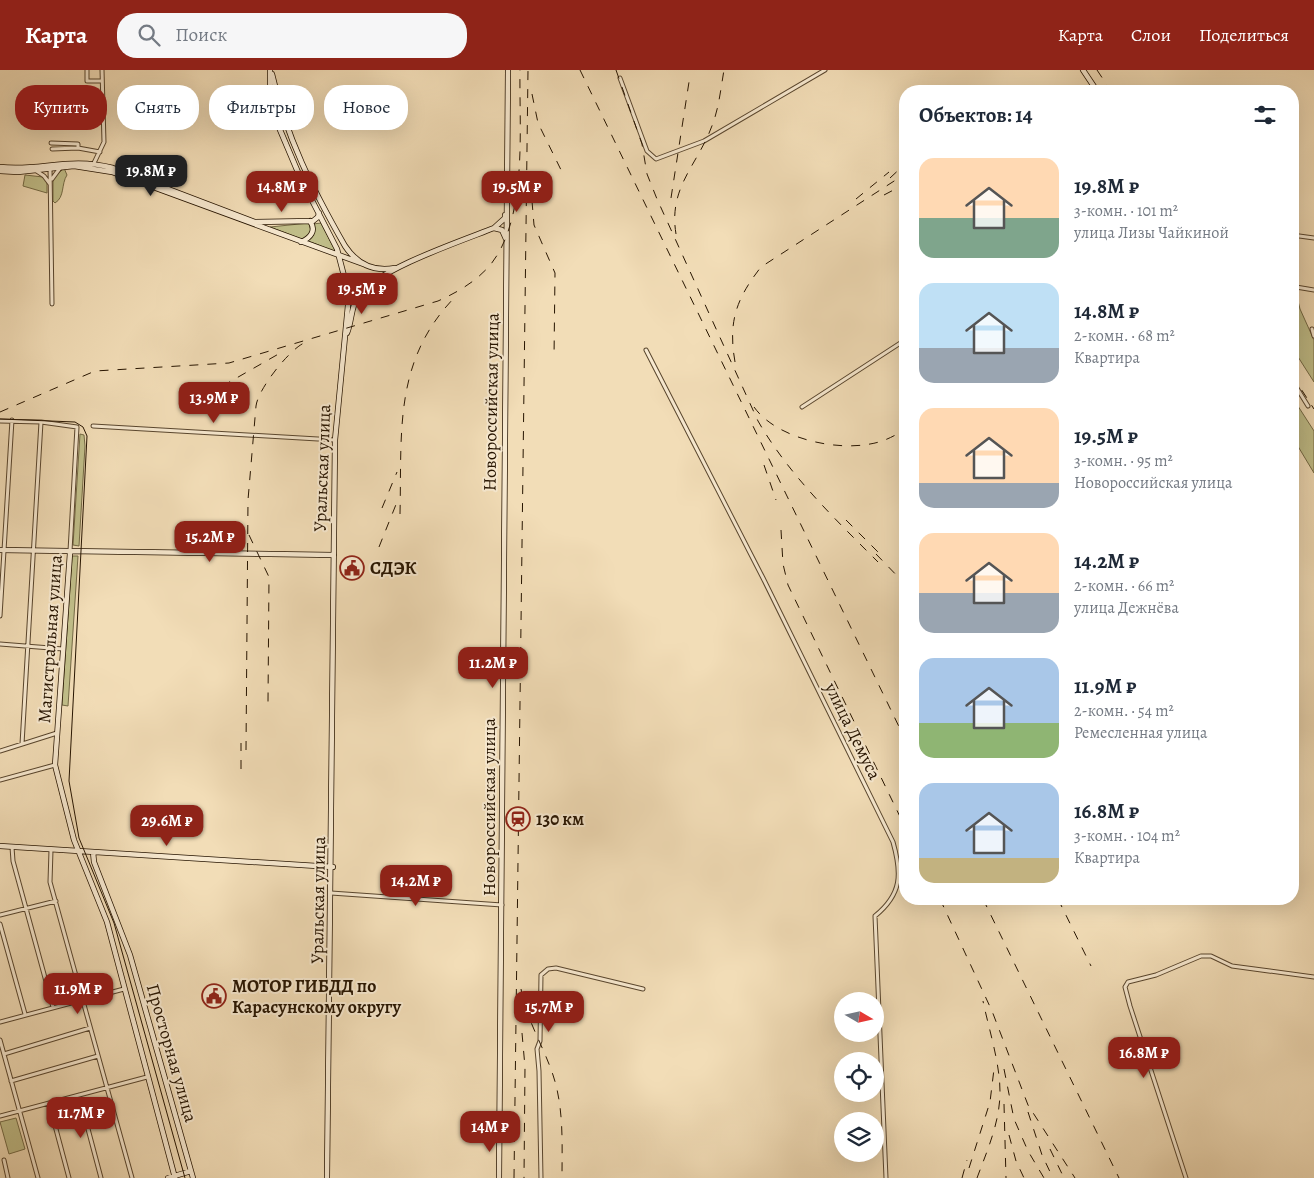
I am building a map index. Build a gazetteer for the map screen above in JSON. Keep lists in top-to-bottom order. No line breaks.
{"streets":{"street":["Новороссийская улица","Уральская улица","Магистральная улица","улица Демуса","Просторная улица"]},"crossings":[["Магистральная улица","Просторная улица"]],"places":{"public building":["СДЭК","МОТОР ГИБДД по Карасунскому округу"],"station":["130 км"]},"north":"right","page":{"header":"Карта","search":"Поиск","nav":["Карта","Слои","Поделиться"],"chip":["Купить","Снять","Фильтры","Новое"],"heading":"Объектов: 14","list":[{"name":"19.8M ₽","note":"3-комн. · 101 m² · улица Лизы Чайкиной"},{"name":"14.8M ₽","note":"2-комн. · 68 m² · Квартира"},{"name":"19.5M ₽","note":"3-комн. · 95 m² · Новороссийская улица"},{"name":"14.2M ₽","note":"2-комн. · 66 m² · улица Дежнёва"},{"name":"11.9M ₽","note":"2-комн. · 54 m² · Ремесленная улица"},{"name":"16.8M ₽","note":"3-комн. · 104 m² · Квартира"}],"price":["19.8M ₽","14.8M ₽","19.5M ₽","19.5M ₽","13.9M ₽","15.2M ₽","11.2M ₽","29.6M ₽","14.2M ₽","11.9M ₽","15.7M ₽","16.8M ₽","11.7M ₽","14M ₽"]}}
